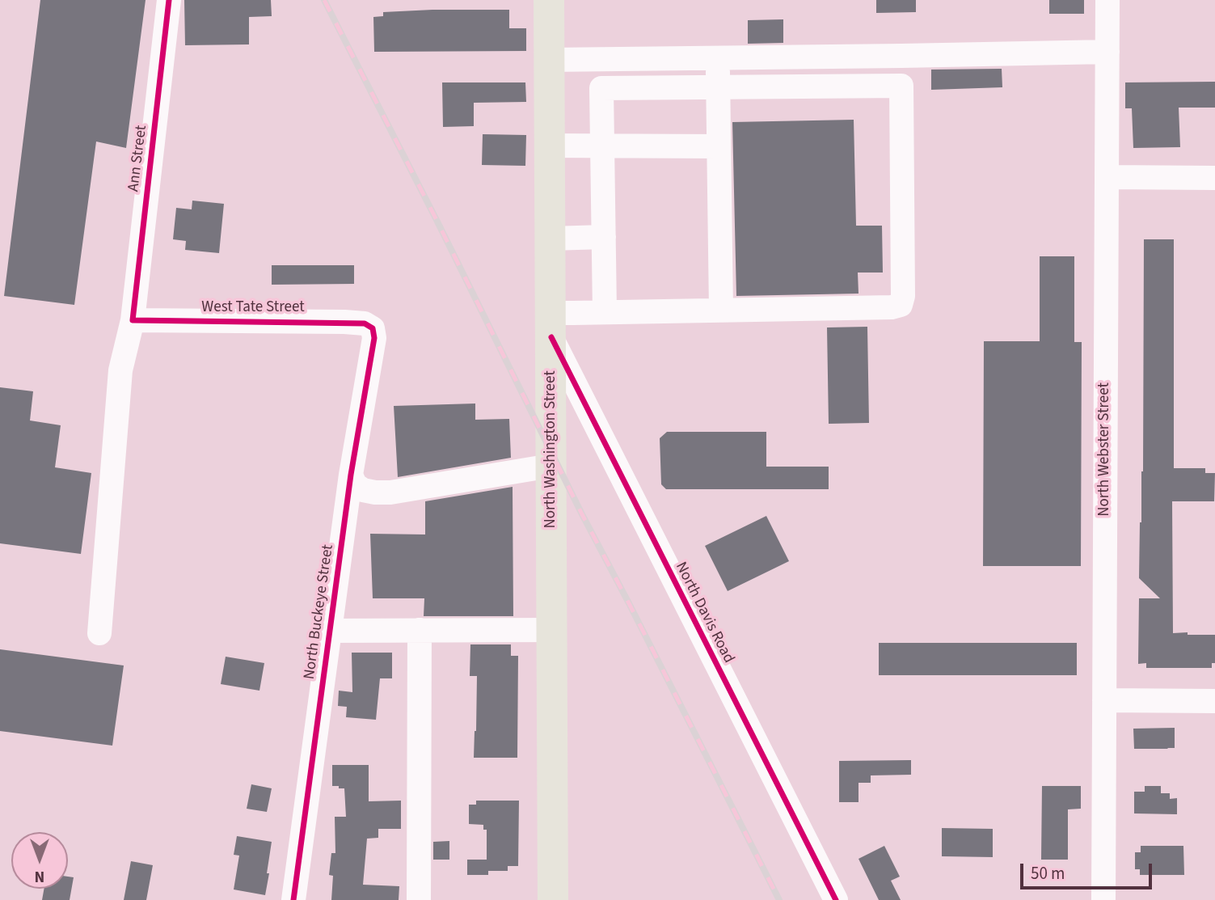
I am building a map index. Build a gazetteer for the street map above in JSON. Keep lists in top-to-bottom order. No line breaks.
{"streets":{"main road":["North Washington Street"],"street":["Ann Street","West Tate Street","North Webster Street","North Buckeye Street","North Davis Road"]},"crossings":[["Ann Street","West Tate Street"],["West Tate Street","North Buckeye Street"],["North Washington Street","North Davis Road"]],"scale_bar":"50 m","north":"bottom"}
